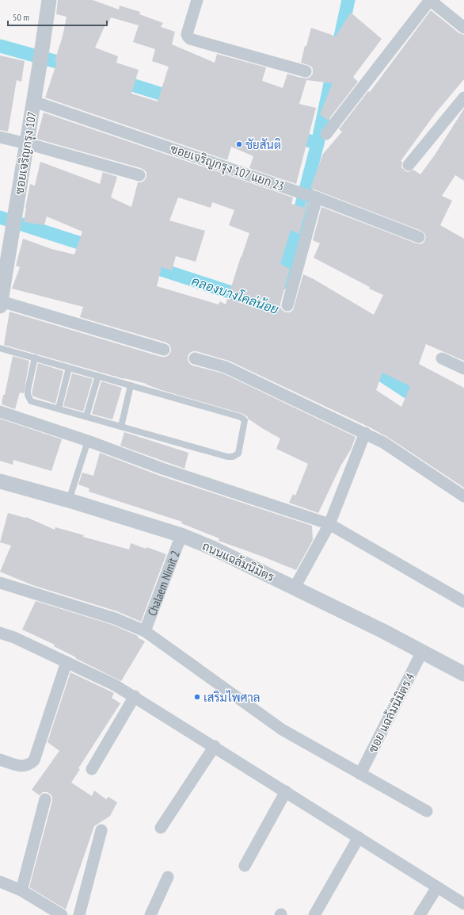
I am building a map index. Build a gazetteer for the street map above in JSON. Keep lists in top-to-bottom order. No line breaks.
{"streets":{"street":["ซอยเจริญกรุง 107","ซอยเจริญกรุง 107 แยก 23","ถนนแฉล้มนิมิตร","Chalaem Nimit 2","ซอย แฉล้มนิมิตร 4"]},"crossings":[["ซอยเจริญกรุง 107","ซอยเจริญกรุง 107 แยก 23"],["ถนนแฉล้มนิมิตร","Chalaem Nimit 2"],["ถนนแฉล้มนิมิตร","ซอย แฉล้มนิมิตร 4"]],"water":["คลองบางโคล่น้อย"],"places":["ชัยสันติ","เสริมไพศาล"],"scale_bar":"50 m"}
